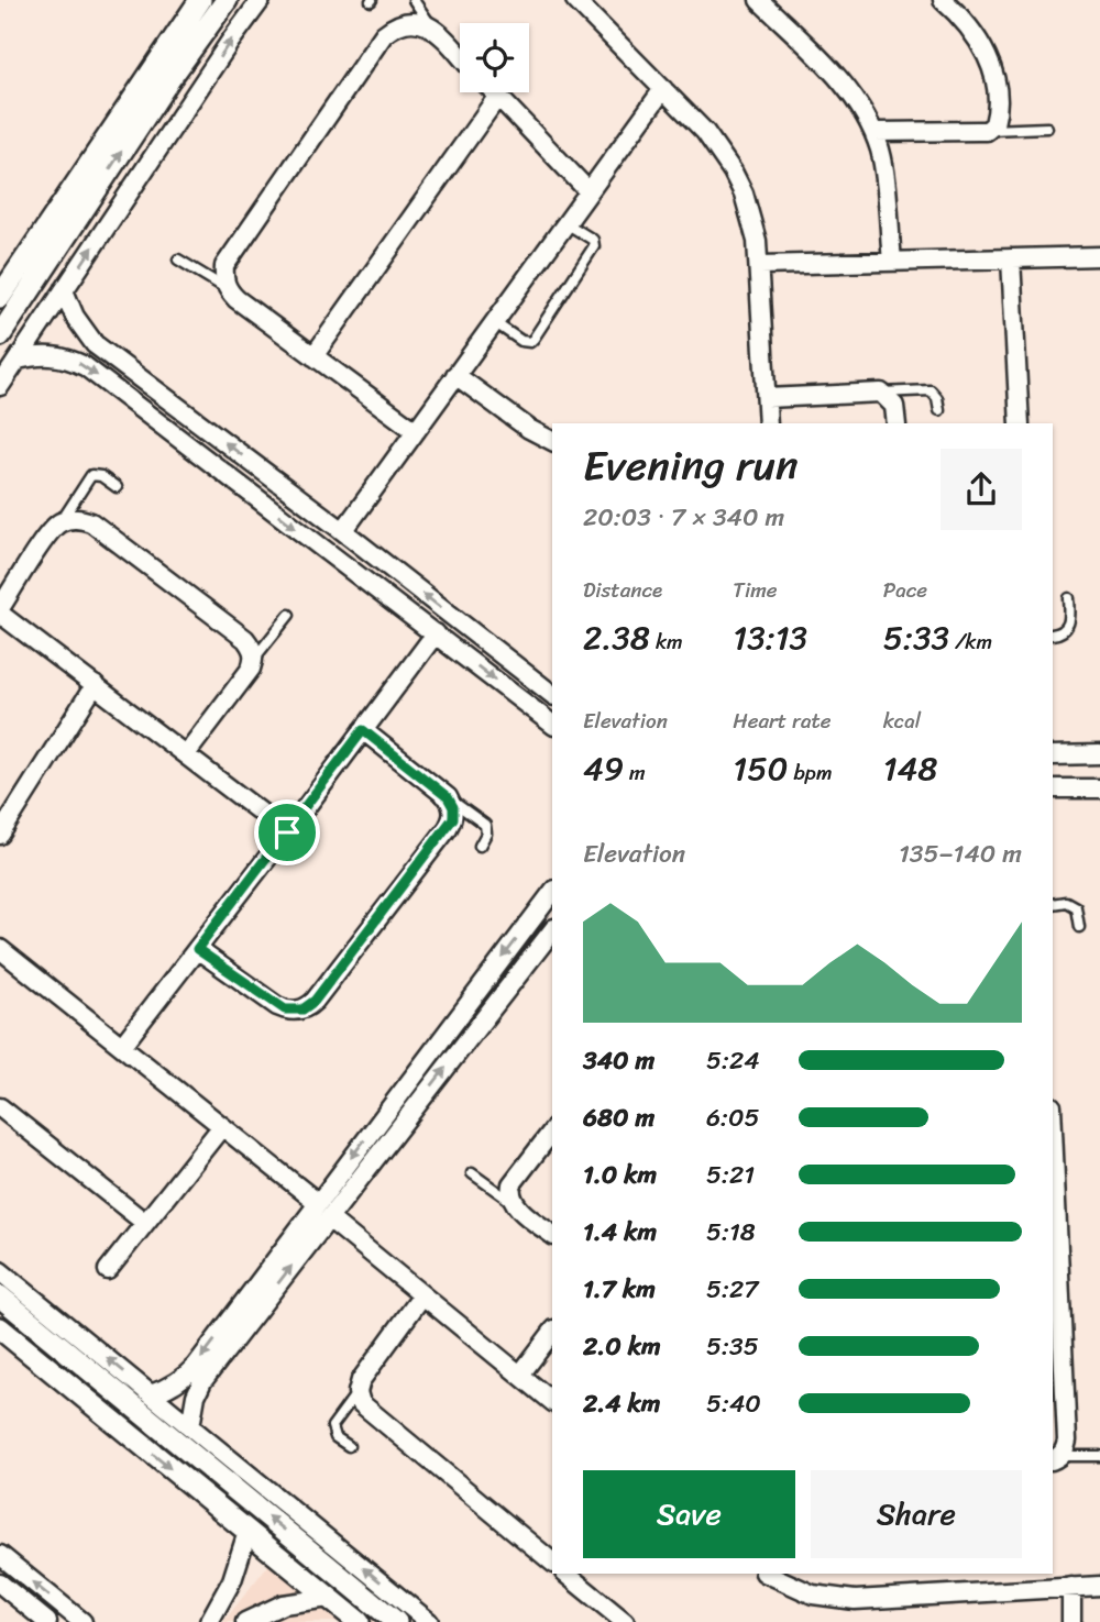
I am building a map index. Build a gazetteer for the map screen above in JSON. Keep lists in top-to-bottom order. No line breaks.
{"page":{"heading":["Evening run","20:03 · 7 × 340 m"],"stats":[["Distance","2.38 km"],["Time","13:13"],["Pace","5:33 /km"],["Elevation","49 m"],["Heart rate","150 bpm"],["kcal","148"]],"chart":["Elevation","135–140 m"],"list":[{"name":"340 m","note":"5:24"},{"name":"680 m","note":"6:05"},{"name":"1.0 km","note":"5:21"},{"name":"1.4 km","note":"5:18"},{"name":"1.7 km","note":"5:27"},{"name":"2.0 km","note":"5:35"},{"name":"2.4 km","note":"5:40"}],"buttons":["Save","Share"]}}
